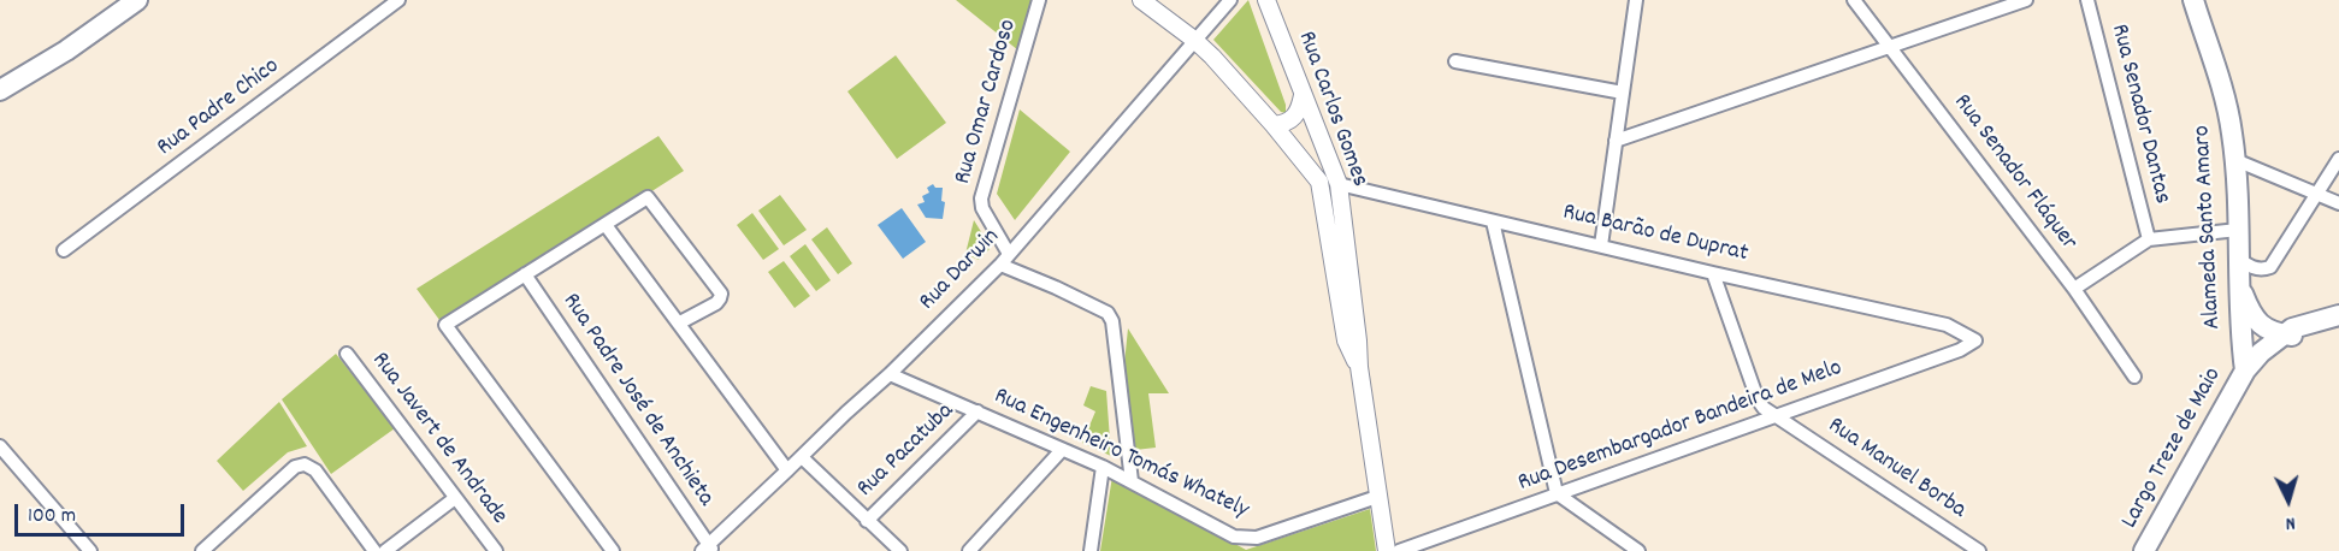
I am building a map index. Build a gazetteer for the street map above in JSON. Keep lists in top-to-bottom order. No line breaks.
{"streets":{"main road":["Alameda Santo Amaro","Largo Treze de Maio"],"street":["Rua Omar Cardoso","Rua Padre Chico","Rua Carlos Gomes","Rua Senador Dantas","Rua Senador Fláquer","Rua Barão de Duprat","Rua Darwin","Rua Padre José de Anchieta","Rua Desembargador Bandeira de Melo","Rua Javert de Andrade","Rua Pacatuba","Rua Engenheiro Tomás Whately","Rua Manuel Borba"]},"crossings":[["Rua Omar Cardoso","Rua Darwin"],["Rua Carlos Gomes","Rua Barão de Duprat"],["Rua Carlos Gomes","Rua Darwin"],["Rua Carlos Gomes","Rua Engenheiro Tomás Whately"],["Alameda Santo Amaro","Largo Treze de Maio"],["Rua Barão de Duprat","Rua Desembargador Bandeira de Melo"],["Rua Barão de Duprat","Rua Manuel Borba"],["Rua Darwin","Rua Padre José de Anchieta"],["Rua Darwin","Rua Engenheiro Tomás Whately"],["Rua Desembargador Bandeira de Melo","Rua Manuel Borba"],["Rua Pacatuba","Rua Engenheiro Tomás Whately"]],"scale_bar":"100 m","north":"bottom"}
